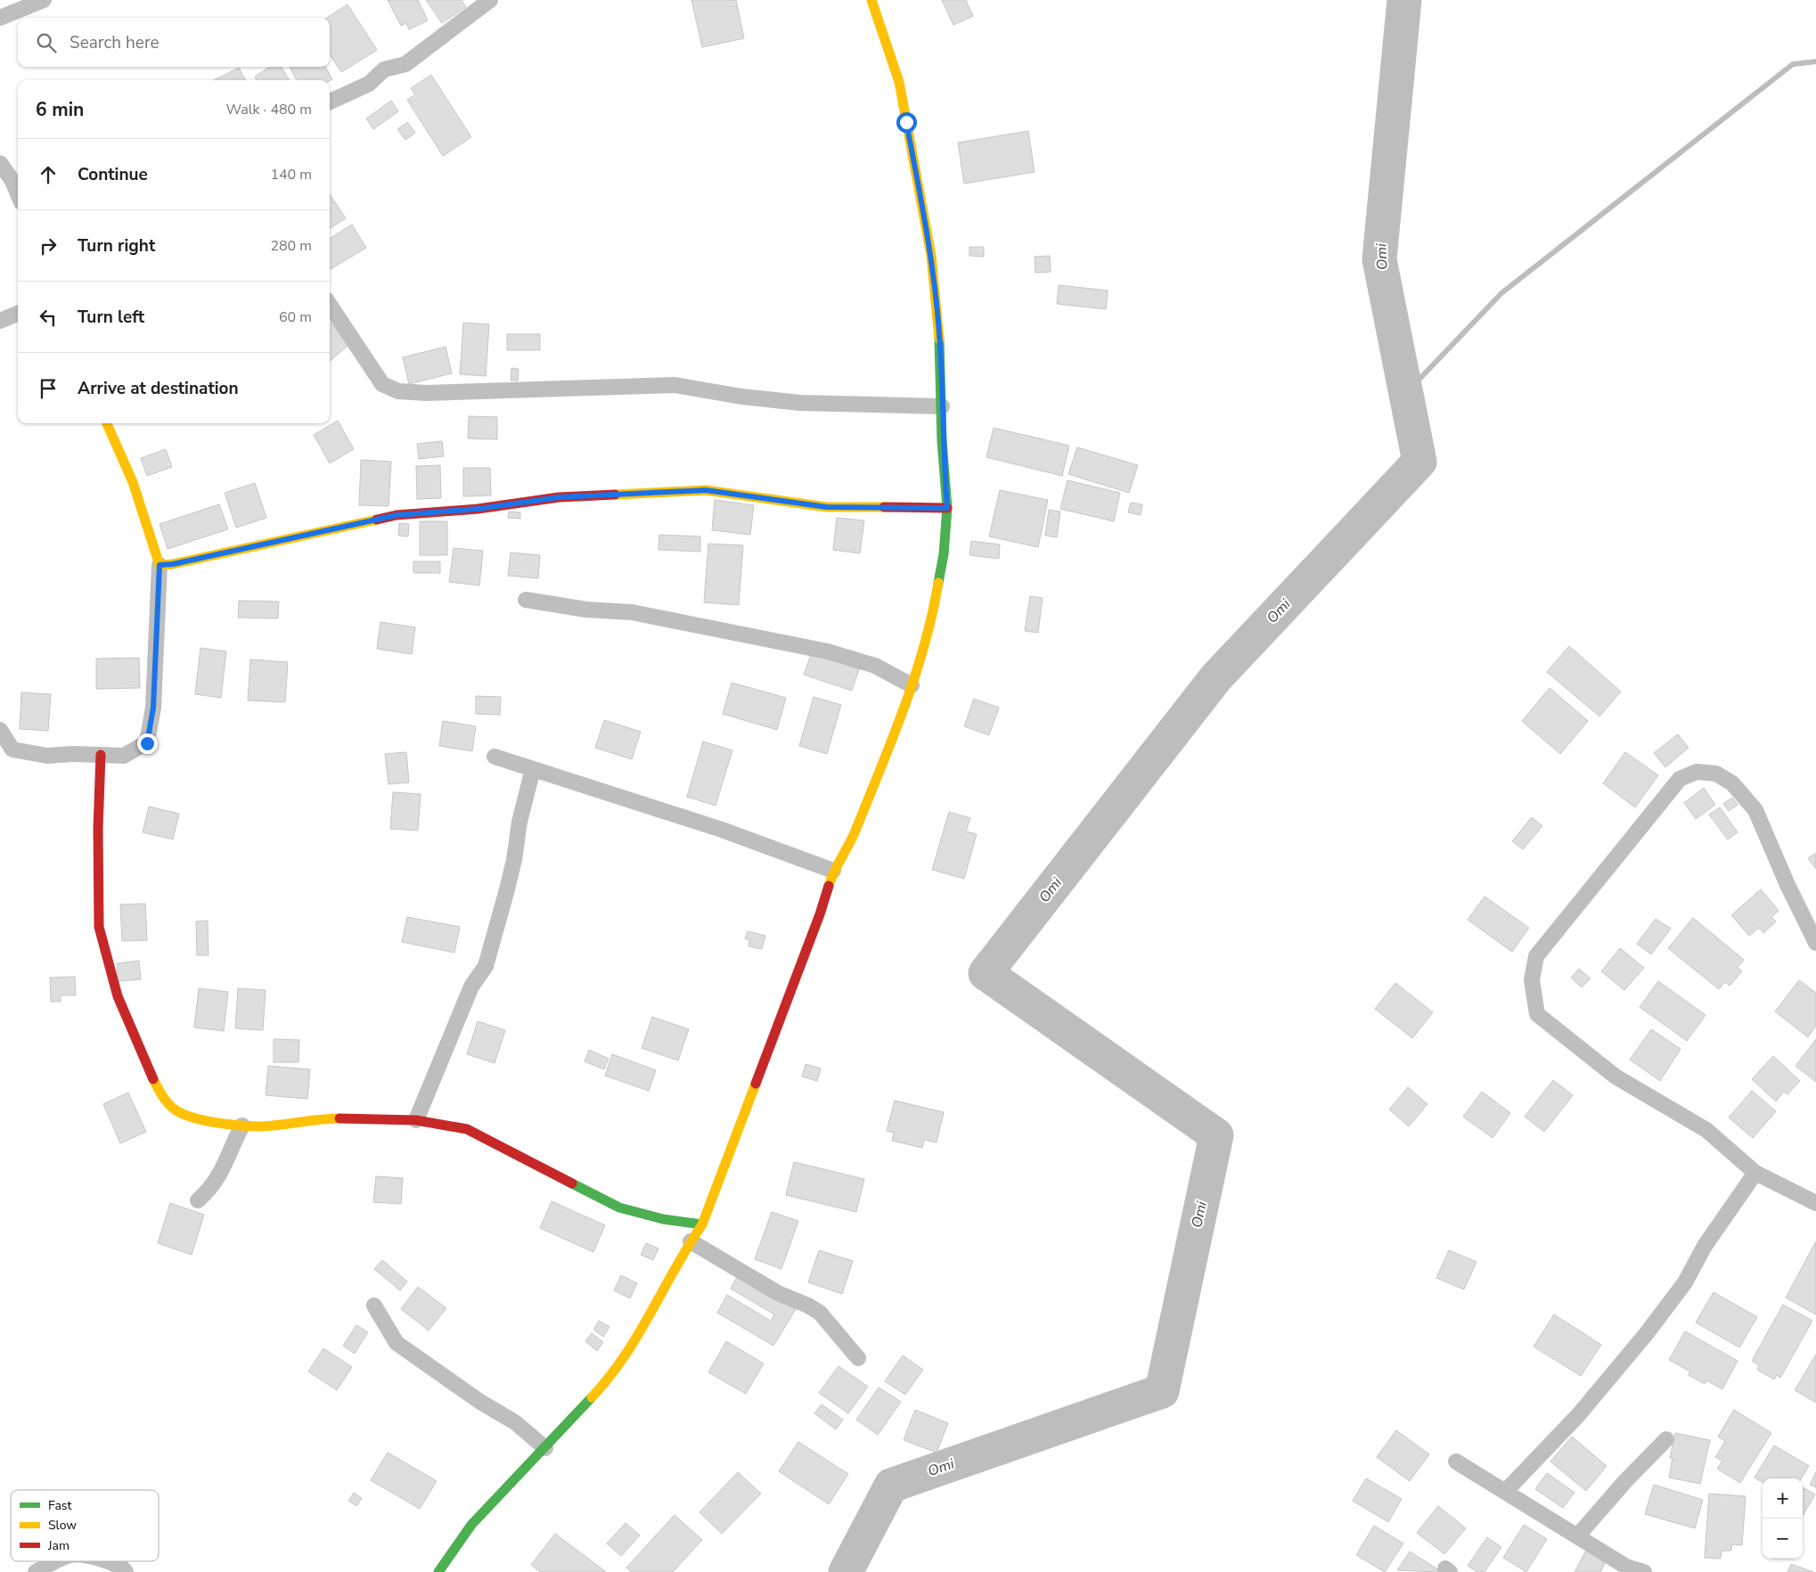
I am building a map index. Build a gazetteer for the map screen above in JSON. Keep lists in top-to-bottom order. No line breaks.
{"water":["Omi"],"legend":["Fast","Slow","Jam"],"page":{"search":"Search here","heading":["6 min","Walk · 480 m"],"list":[["Continue","140 m"],["Turn right","280 m"],["Turn left","60 m"],"Arrive at destination"],"map_buttons":["+","−"]}}
